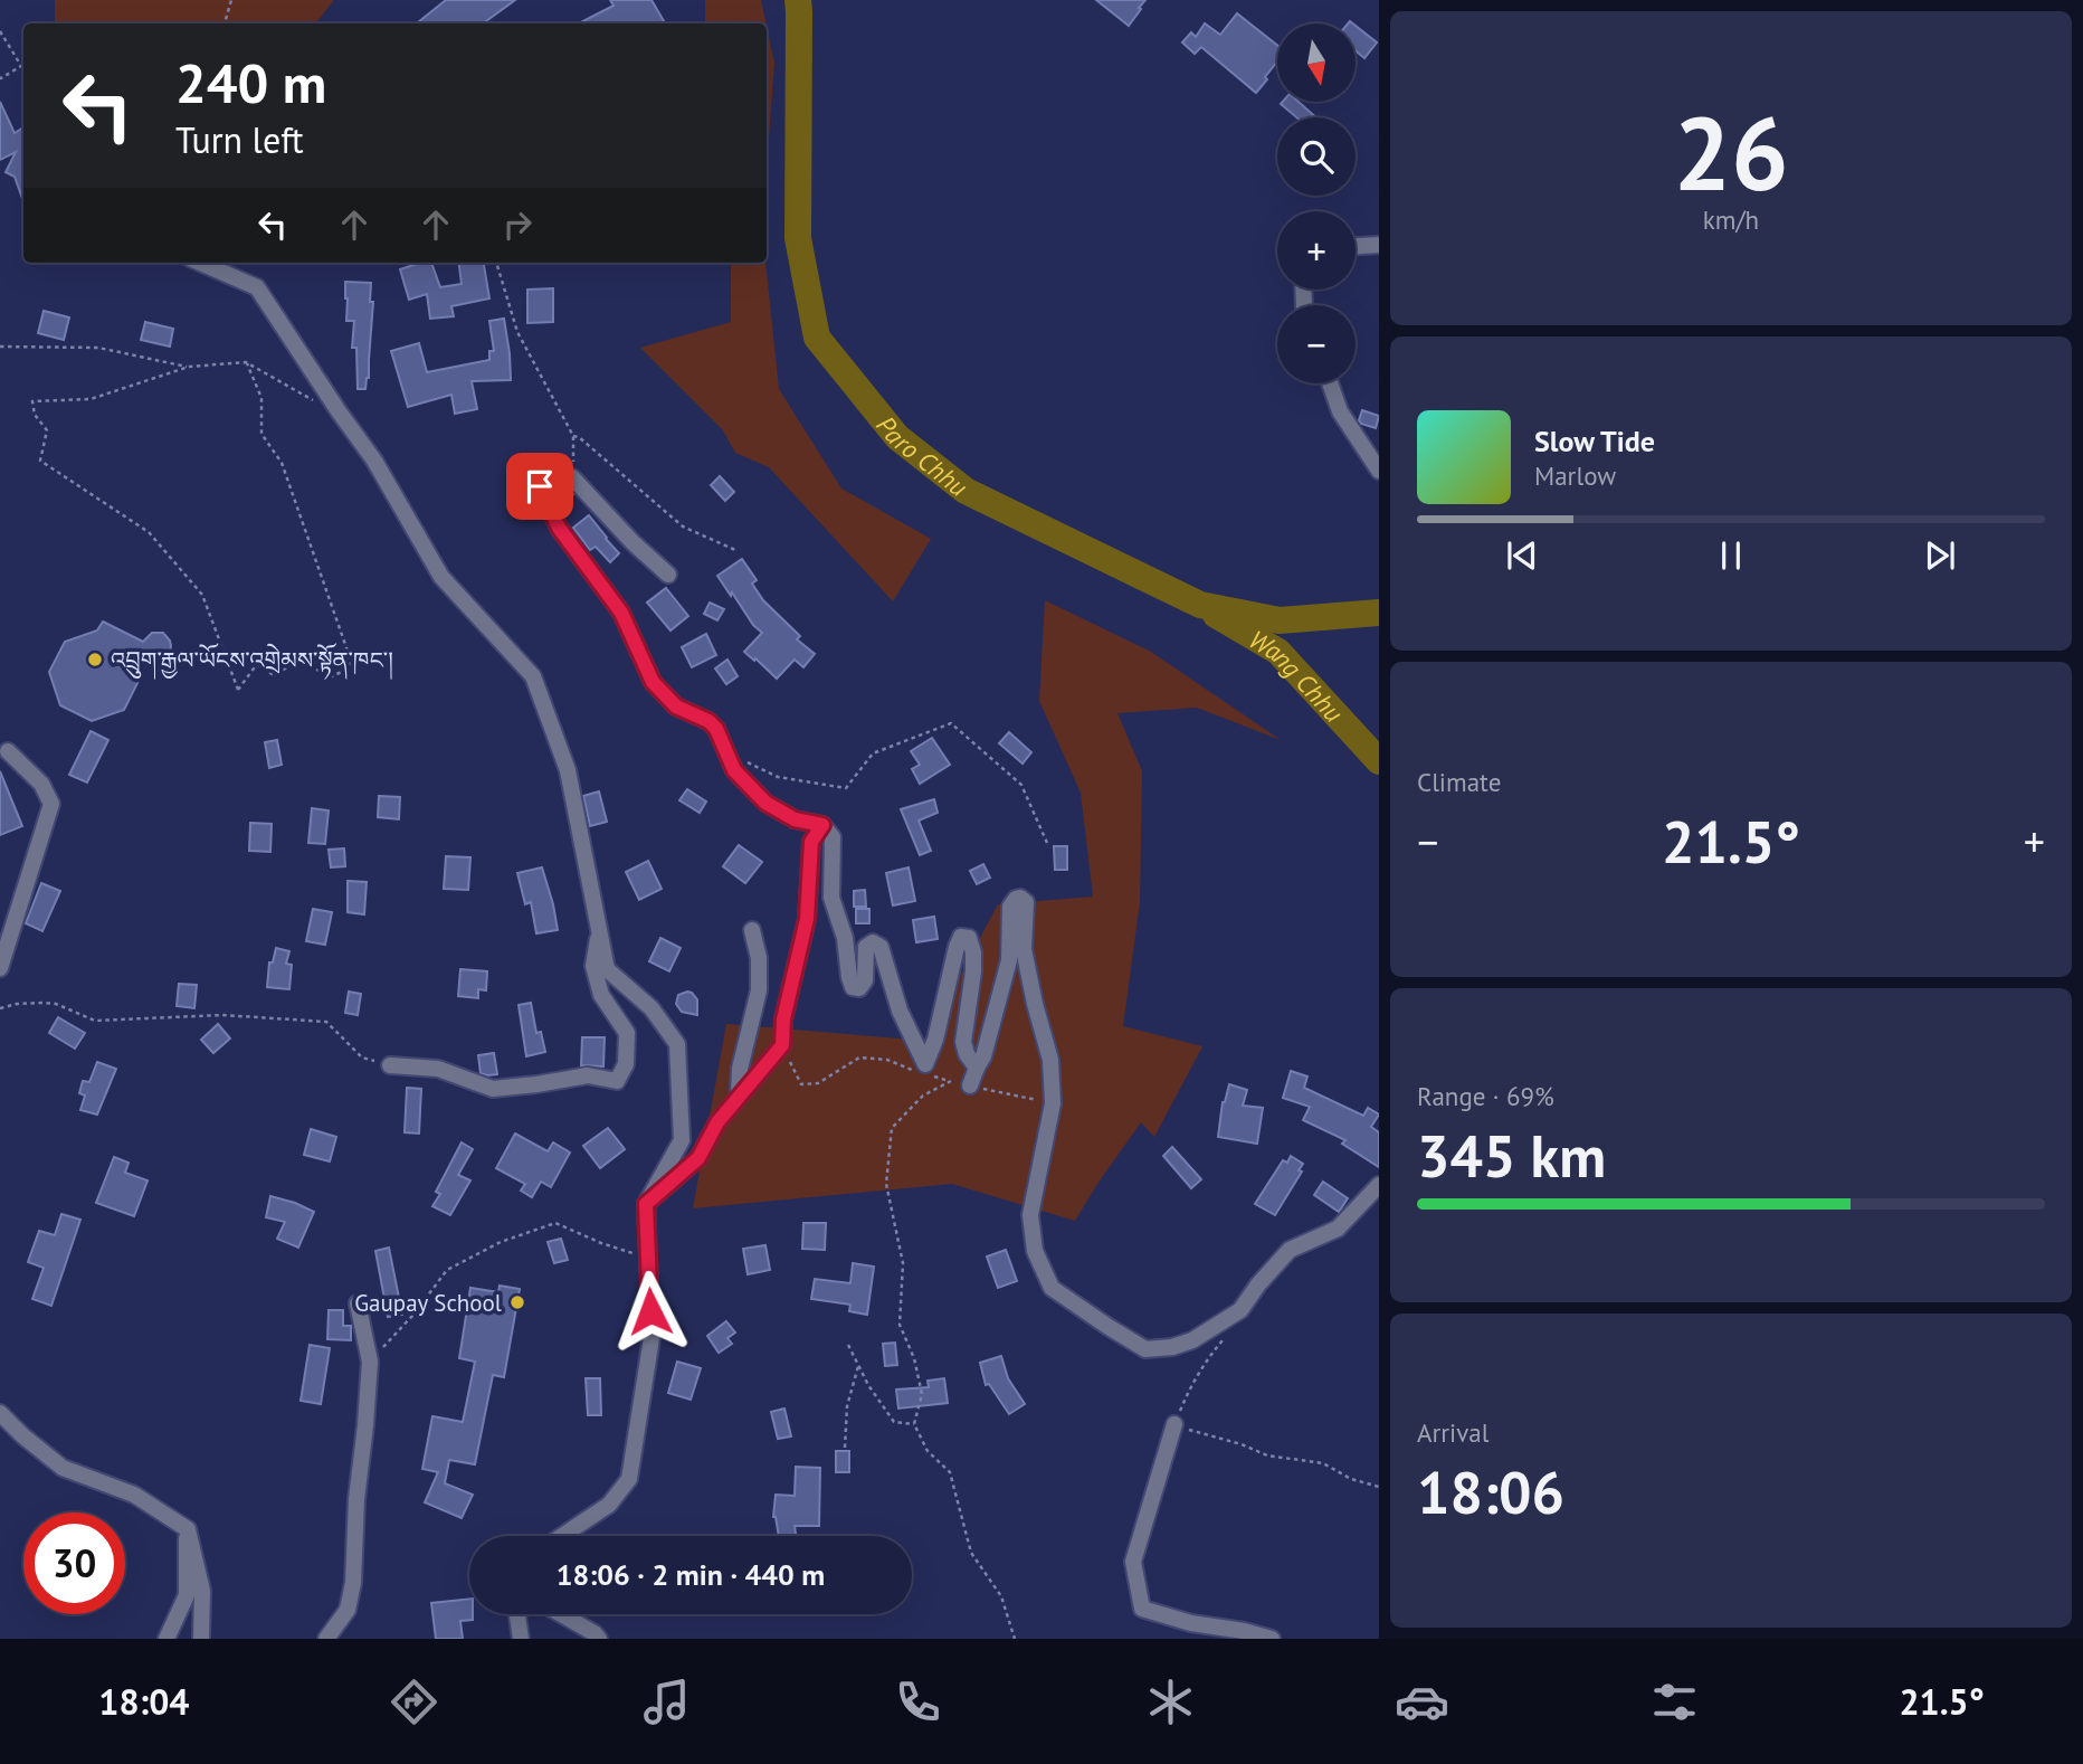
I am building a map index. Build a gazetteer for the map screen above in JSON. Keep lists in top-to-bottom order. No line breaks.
{"water":["Paro Chhu","Wang Chhu"],"places":["འབྲུག་རྒྱལ་ཡོངས་འགྲེམས་སྟོན་ཁང་།","Gaupay School"],"north":"bottom","page":{"tile":[["26","km/h"],"Climate",["Range · 69%","345 km"],["Arrival","18:06"]],"map_buttons":["+","−"],"turn":["240 m","Turn left"],"song":["Slow Tide","Marlow"],"heat":["−","21.5°","+"],"limit":"30","trip":"18:06 · 2 min · 440 m","tabs":["18:04","21.5°"]}}
